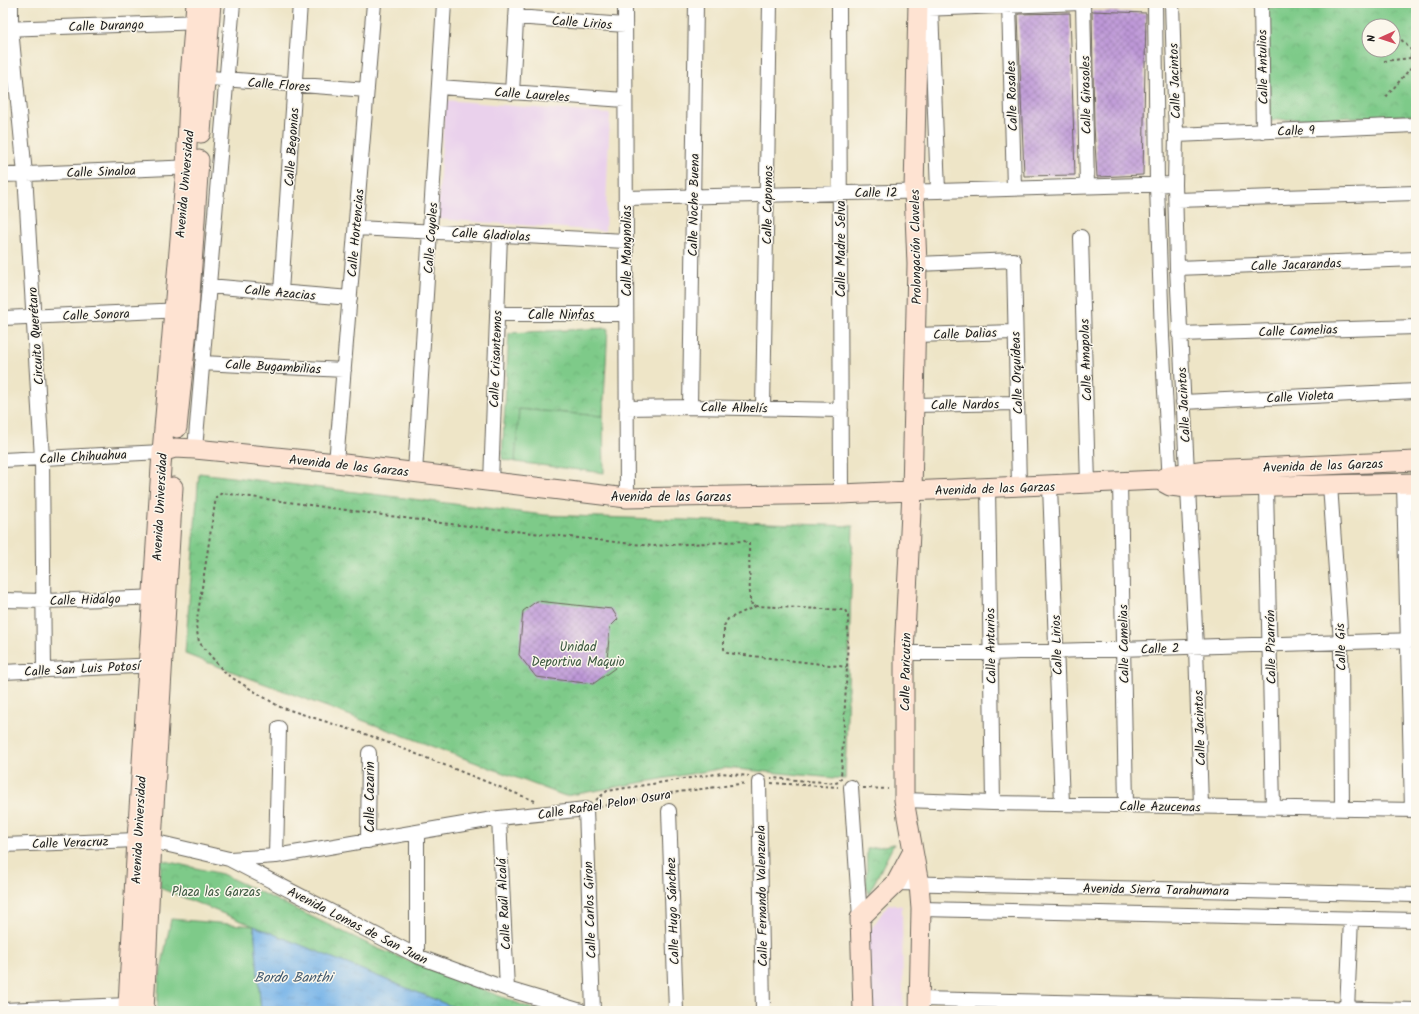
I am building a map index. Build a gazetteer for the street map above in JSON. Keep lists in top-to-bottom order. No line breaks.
{"streets":{"street":["Calle Lirios","Calle Durango","Calle Antulios","Calle Jacintos","Calle Flores","Calle Laureles","Calle Girasoles","Calle Rosales","Calle 9","Calle Begonias","Calle Sinaloa","Avenida Universidad","Calle 12","Calle Noche Buena","Calle Capomos","Calle Hortencias","Calle Gladiolas","Calle Coyoles","Prolongación Claveles","Calle Madre Selva","Calle Mangnolias","Calle Jacarandas","Calle Azacias","Calle Sonora","Calle Ninfas","Calle Camelias","Calle Dalias","Circuito Querétaro","Calle Crisantemos","Calle Amapolas","Calle Bugambilias","Calle Orquídeas","Calle Violeta","Calle Nardos","Calle Alhelís","Calle Chihuahua","Avenida de las Garzas","Calle Hidalgo","Calle Anturios","Calle Pizarrón","Calle Gis","Calle 2","Calle San Luis Potosí","Calle Paricutin","Calle Cazarin","Calle Rafael Pelon Osura","Calle Azucenas","Calle Veracruz","Avenida Sierra Tarahumara","Calle Fernando Valenzuela","Calle Raúl Alcalá","Calle Carlos Giron","Calle Hugo Sánchez","Avenida Lomas de San Juan"]},"crossings":[["Calle Lirios","Calle Mangnolias"],["Calle Lirios","Avenida de las Garzas"],["Calle Lirios","Calle 2"],["Calle Lirios","Calle Azucenas"],["Calle Durango","Avenida Universidad"],["Calle Durango","Circuito Querétaro"],["Calle Antulios","Calle 9"],["Calle Jacintos","Calle 9"],["Calle Jacintos","Calle 12"],["Calle Jacintos","Calle Jacarandas"],["Calle Jacintos","Calle Camelias"],["Calle Jacintos","Calle Violeta"],["Calle Jacintos","Avenida de las Garzas"],["Calle Jacintos","Calle 2"],["Calle Jacintos","Calle Azucenas"],["Calle Flores","Calle Begonias"],["Calle Flores","Avenida Universidad"],["Calle Flores","Calle Hortencias"],["Calle Laureles","Calle Coyoles"],["Calle Laureles","Calle Mangnolias"],["Calle Girasoles","Calle 12"],["Calle Rosales","Calle 12"],["Calle Begonias","Calle Azacias"],["Calle Sinaloa","Avenida Universidad"],["Calle Sinaloa","Circuito Querétaro"],["Avenida Universidad","Calle Sonora"],["Avenida Universidad","Calle Chihuahua"],["Avenida Universidad","Avenida de las Garzas"],["Avenida Universidad","Calle Hidalgo"],["Avenida Universidad","Calle San Luis Potosí"],["Avenida Universidad","Calle Veracruz"],["Avenida Universidad","Avenida Lomas de San Juan"],["Calle 12","Calle Noche Buena"],["Calle 12","Calle Capomos"],["Calle 12","Prolongación Claveles"],["Calle 12","Calle Madre Selva"],["Calle 12","Calle Mangnolias"],["Calle Noche Buena","Calle Alhelís"],["Calle Capomos","Calle Alhelís"],["Calle Hortencias","Calle Gladiolas"],["Calle Hortencias","Calle Azacias"],["Calle Hortencias","Calle Bugambilias"],["Calle Hortencias","Avenida de las Garzas"],["Calle Gladiolas","Calle Coyoles"],["Calle Gladiolas","Calle Mangnolias"],["Calle Gladiolas","Calle Crisantemos"],["Calle Coyoles","Avenida de las Garzas"],["Prolongación Claveles","Calle Dalias"],["Prolongación Claveles","Calle Orquídeas"],["Prolongación Claveles","Calle Nardos"],["Prolongación Claveles","Avenida de las Garzas"],["Prolongación Claveles","Calle Paricutin"],["Calle Madre Selva","Calle Alhelís"],["Calle Madre Selva","Avenida de las Garzas"],["Calle Mangnolias","Calle Ninfas"],["Calle Mangnolias","Calle Alhelís"],["Calle Mangnolias","Avenida de las Garzas"],["Calle Sonora","Circuito Querétaro"],["Calle Ninfas","Calle Crisantemos"],["Calle Camelias","Avenida de las Garzas"],["Calle Camelias","Calle 2"],["Calle Camelias","Calle Azucenas"],["Calle Dalias","Calle Orquídeas"],["Circuito Querétaro","Calle Chihuahua"],["Circuito Querétaro","Calle Hidalgo"],["Circuito Querétaro","Calle San Luis Potosí"],["Calle Crisantemos","Avenida de las Garzas"],["Calle Amapolas","Avenida de las Garzas"],["Calle Orquídeas","Calle Nardos"],["Calle Orquídeas","Avenida de las Garzas"],["Calle Chihuahua","Avenida de las Garzas"],["Avenida de las Garzas","Calle Anturios"],["Avenida de las Garzas","Calle Pizarrón"],["Avenida de las Garzas","Calle Gis"],["Avenida de las Garzas","Calle Paricutin"],["Calle Anturios","Calle 2"],["Calle Anturios","Calle Azucenas"],["Calle Pizarrón","Calle 2"],["Calle Pizarrón","Calle Azucenas"],["Calle Gis","Calle 2"],["Calle Gis","Calle Azucenas"],["Calle 2","Calle Paricutin"],["Calle Paricutin","Calle Rafael Pelon Osura"],["Calle Paricutin","Calle Azucenas"],["Calle Paricutin","Avenida Sierra Tarahumara"],["Calle Cazarin","Calle Rafael Pelon Osura"],["Calle Rafael Pelon Osura","Calle Azucenas"],["Calle Rafael Pelon Osura","Calle Fernando Valenzuela"],["Calle Rafael Pelon Osura","Calle Raúl Alcalá"],["Calle Rafael Pelon Osura","Calle Carlos Giron"],["Calle Rafael Pelon Osura","Avenida Lomas de San Juan"],["Calle Veracruz","Avenida Lomas de San Juan"],["Calle Raúl Alcalá","Avenida Lomas de San Juan"]],"water":["Bordo Banthi"],"parks":["Unidad Deportiva Maquio","Plaza las Garzas"],"north":"left"}
